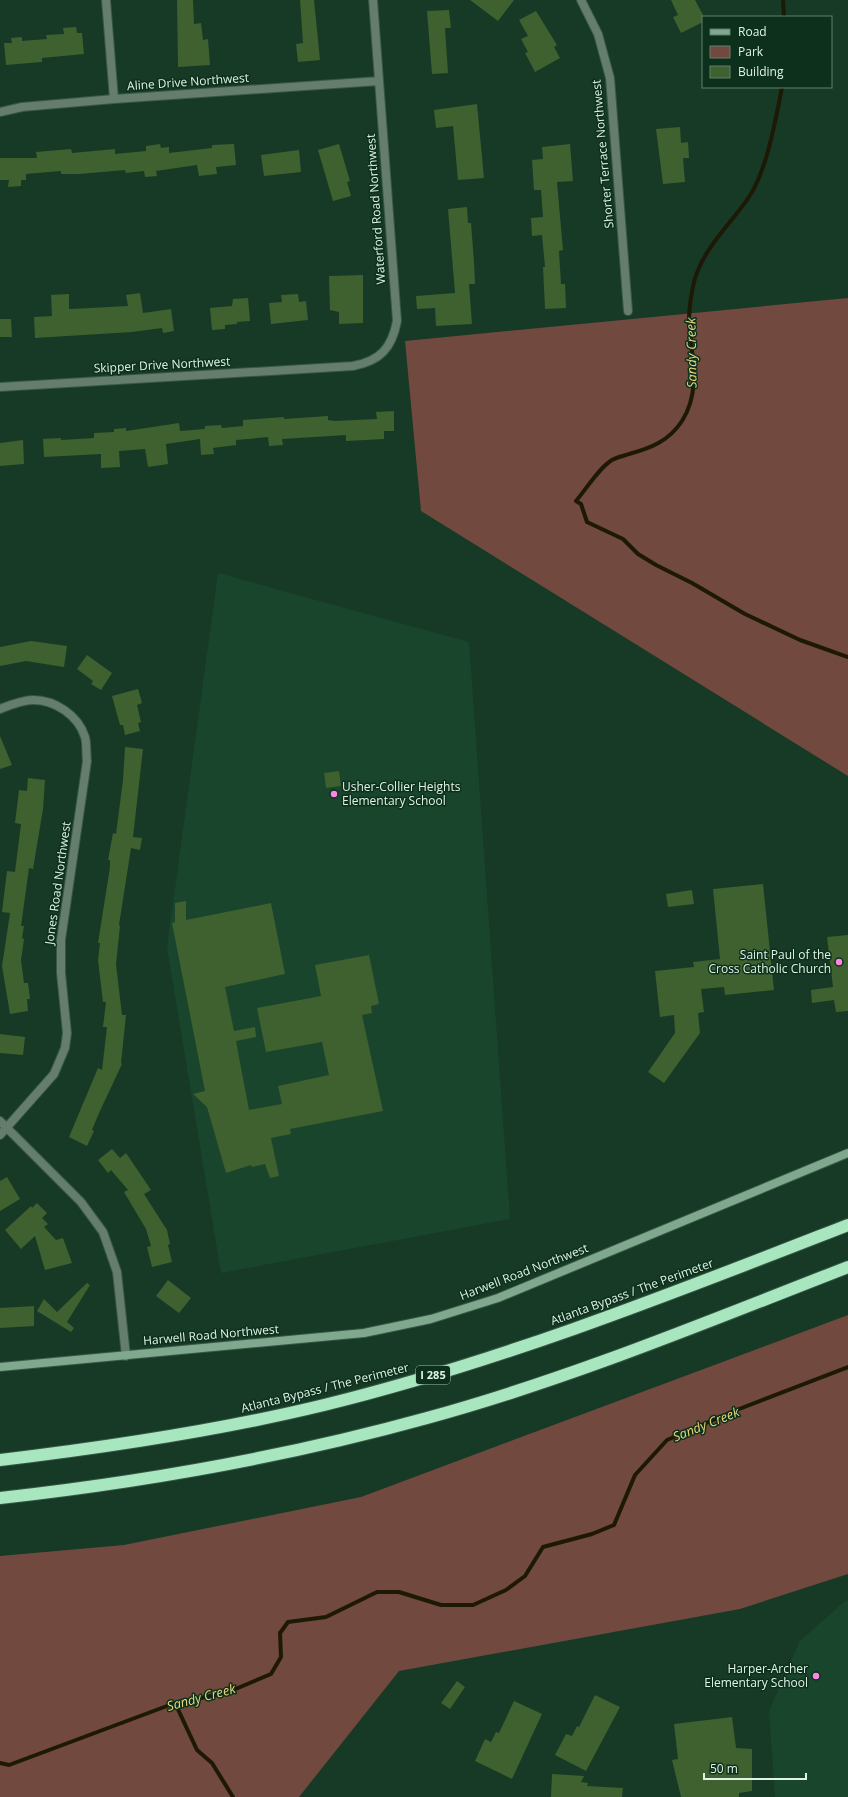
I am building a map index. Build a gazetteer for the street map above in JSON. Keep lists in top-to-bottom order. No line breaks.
{"streets":{"highway":["Atlanta Bypass / The Perimeter","I 285"],"street":["Aline Drive Northwest","Shorter Terrace Northwest","Waterford Road Northwest","Skipper Drive Northwest","Jones Road Northwest","Harwell Road Northwest"]},"crossings":[["Aline Drive Northwest","Waterford Road Northwest"],["Waterford Road Northwest","Skipper Drive Northwest"]],"water":["Sandy Creek"],"places":["Usher-Collier Heights Elementary School","Saint Paul of the Cross Catholic Church","Harper-Archer Elementary School"],"legend":["Road","Park","Building"],"scale_bar":"50 m"}
